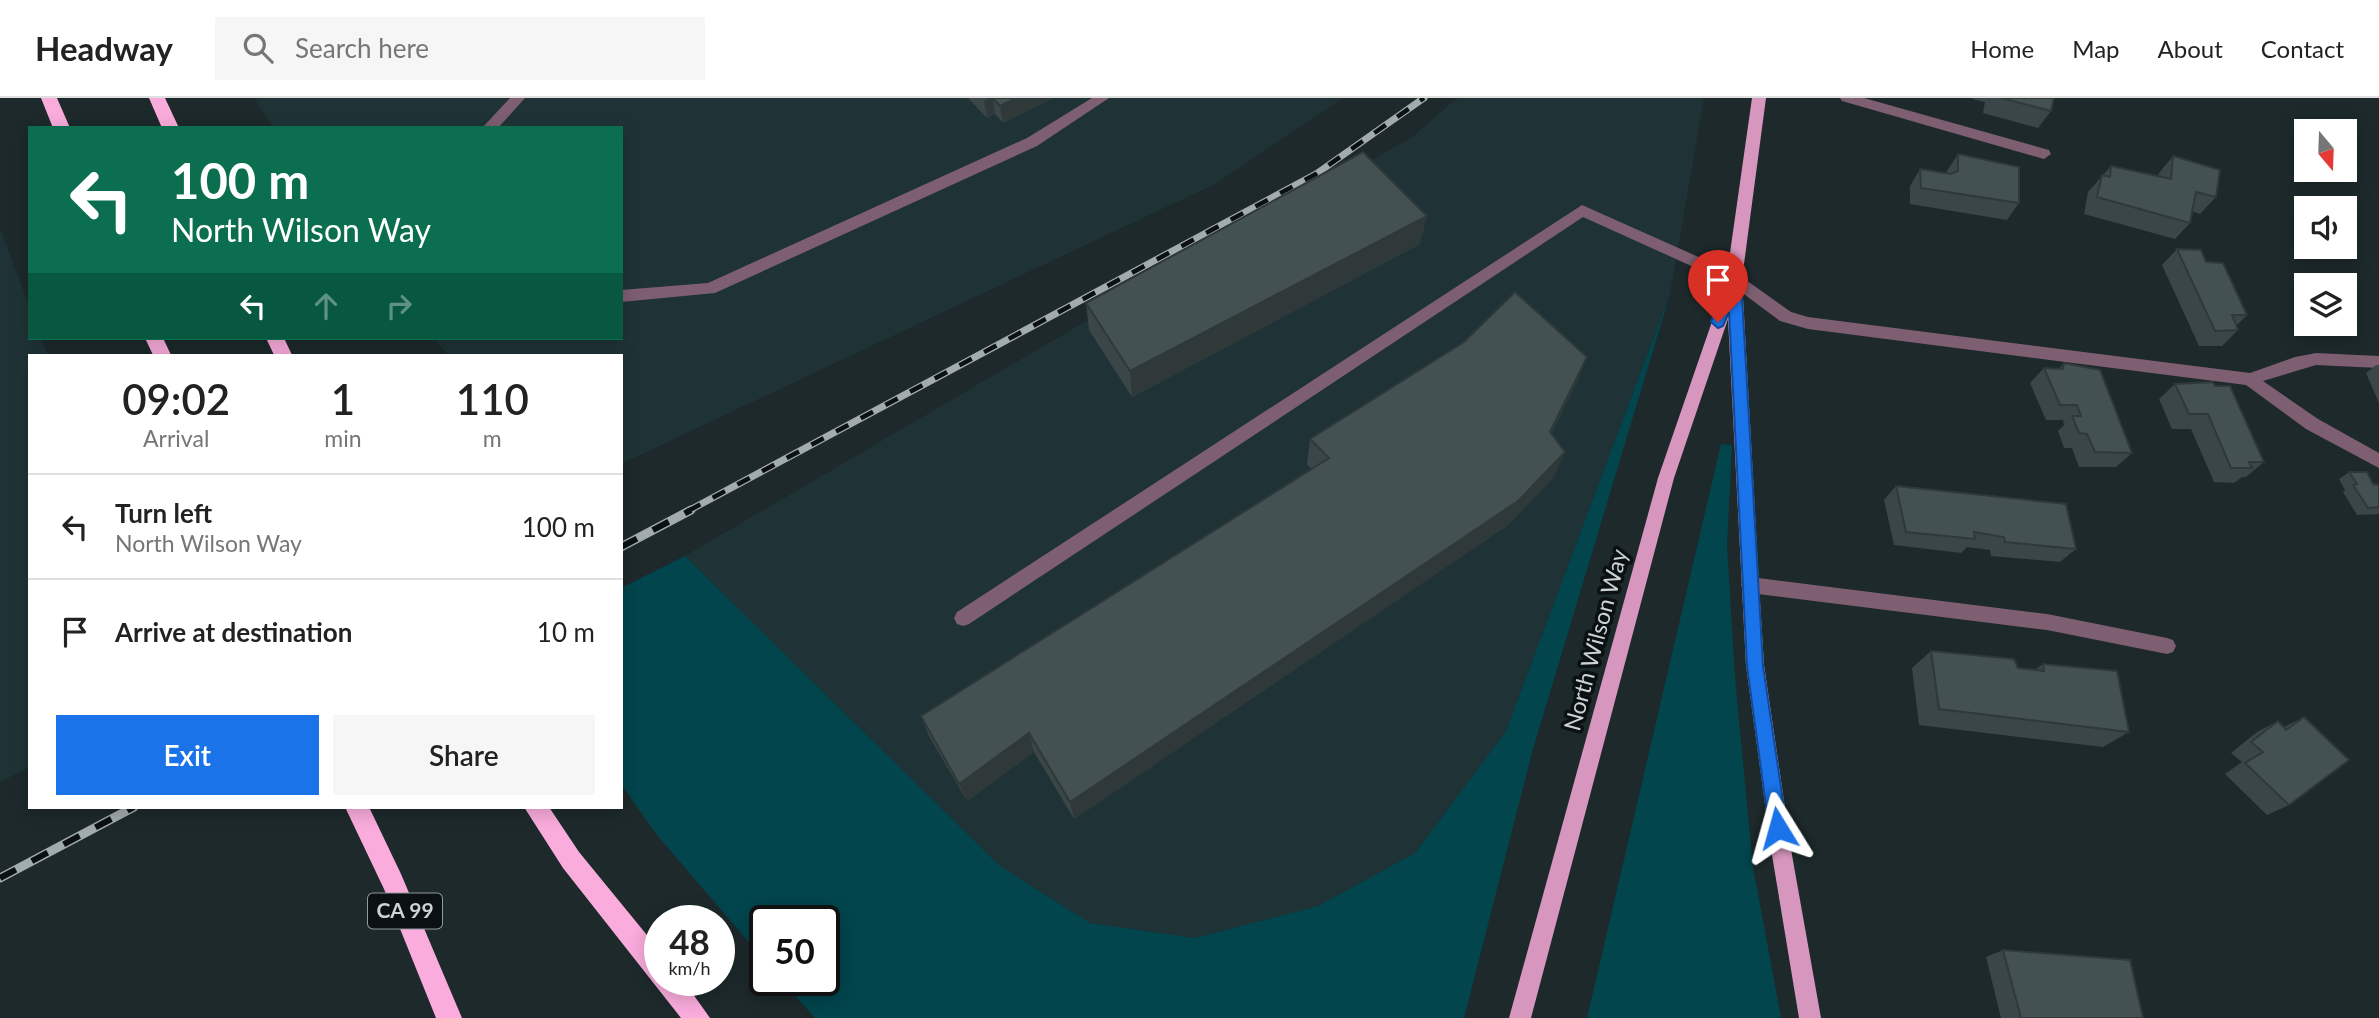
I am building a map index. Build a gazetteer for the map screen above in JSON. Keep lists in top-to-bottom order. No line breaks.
{"streets":{"highway":["CA 99"],"main road":["North Wilson Way"]},"north":"bottom","page":{"header":"Headway","search":"Search here","nav":["Home","Map","About","Contact"],"turn":["100 m","North Wilson Way"],"eta":["09:02","Arrival","1","min","110","m"],"list":[{"name":"Turn left","note":"North Wilson Way","value":"100 m"},{"name":"Arrive at destination","value":"10 m"}],"buttons":["Exit","Share"],"speed":"48 km/h","limit":"50"}}
